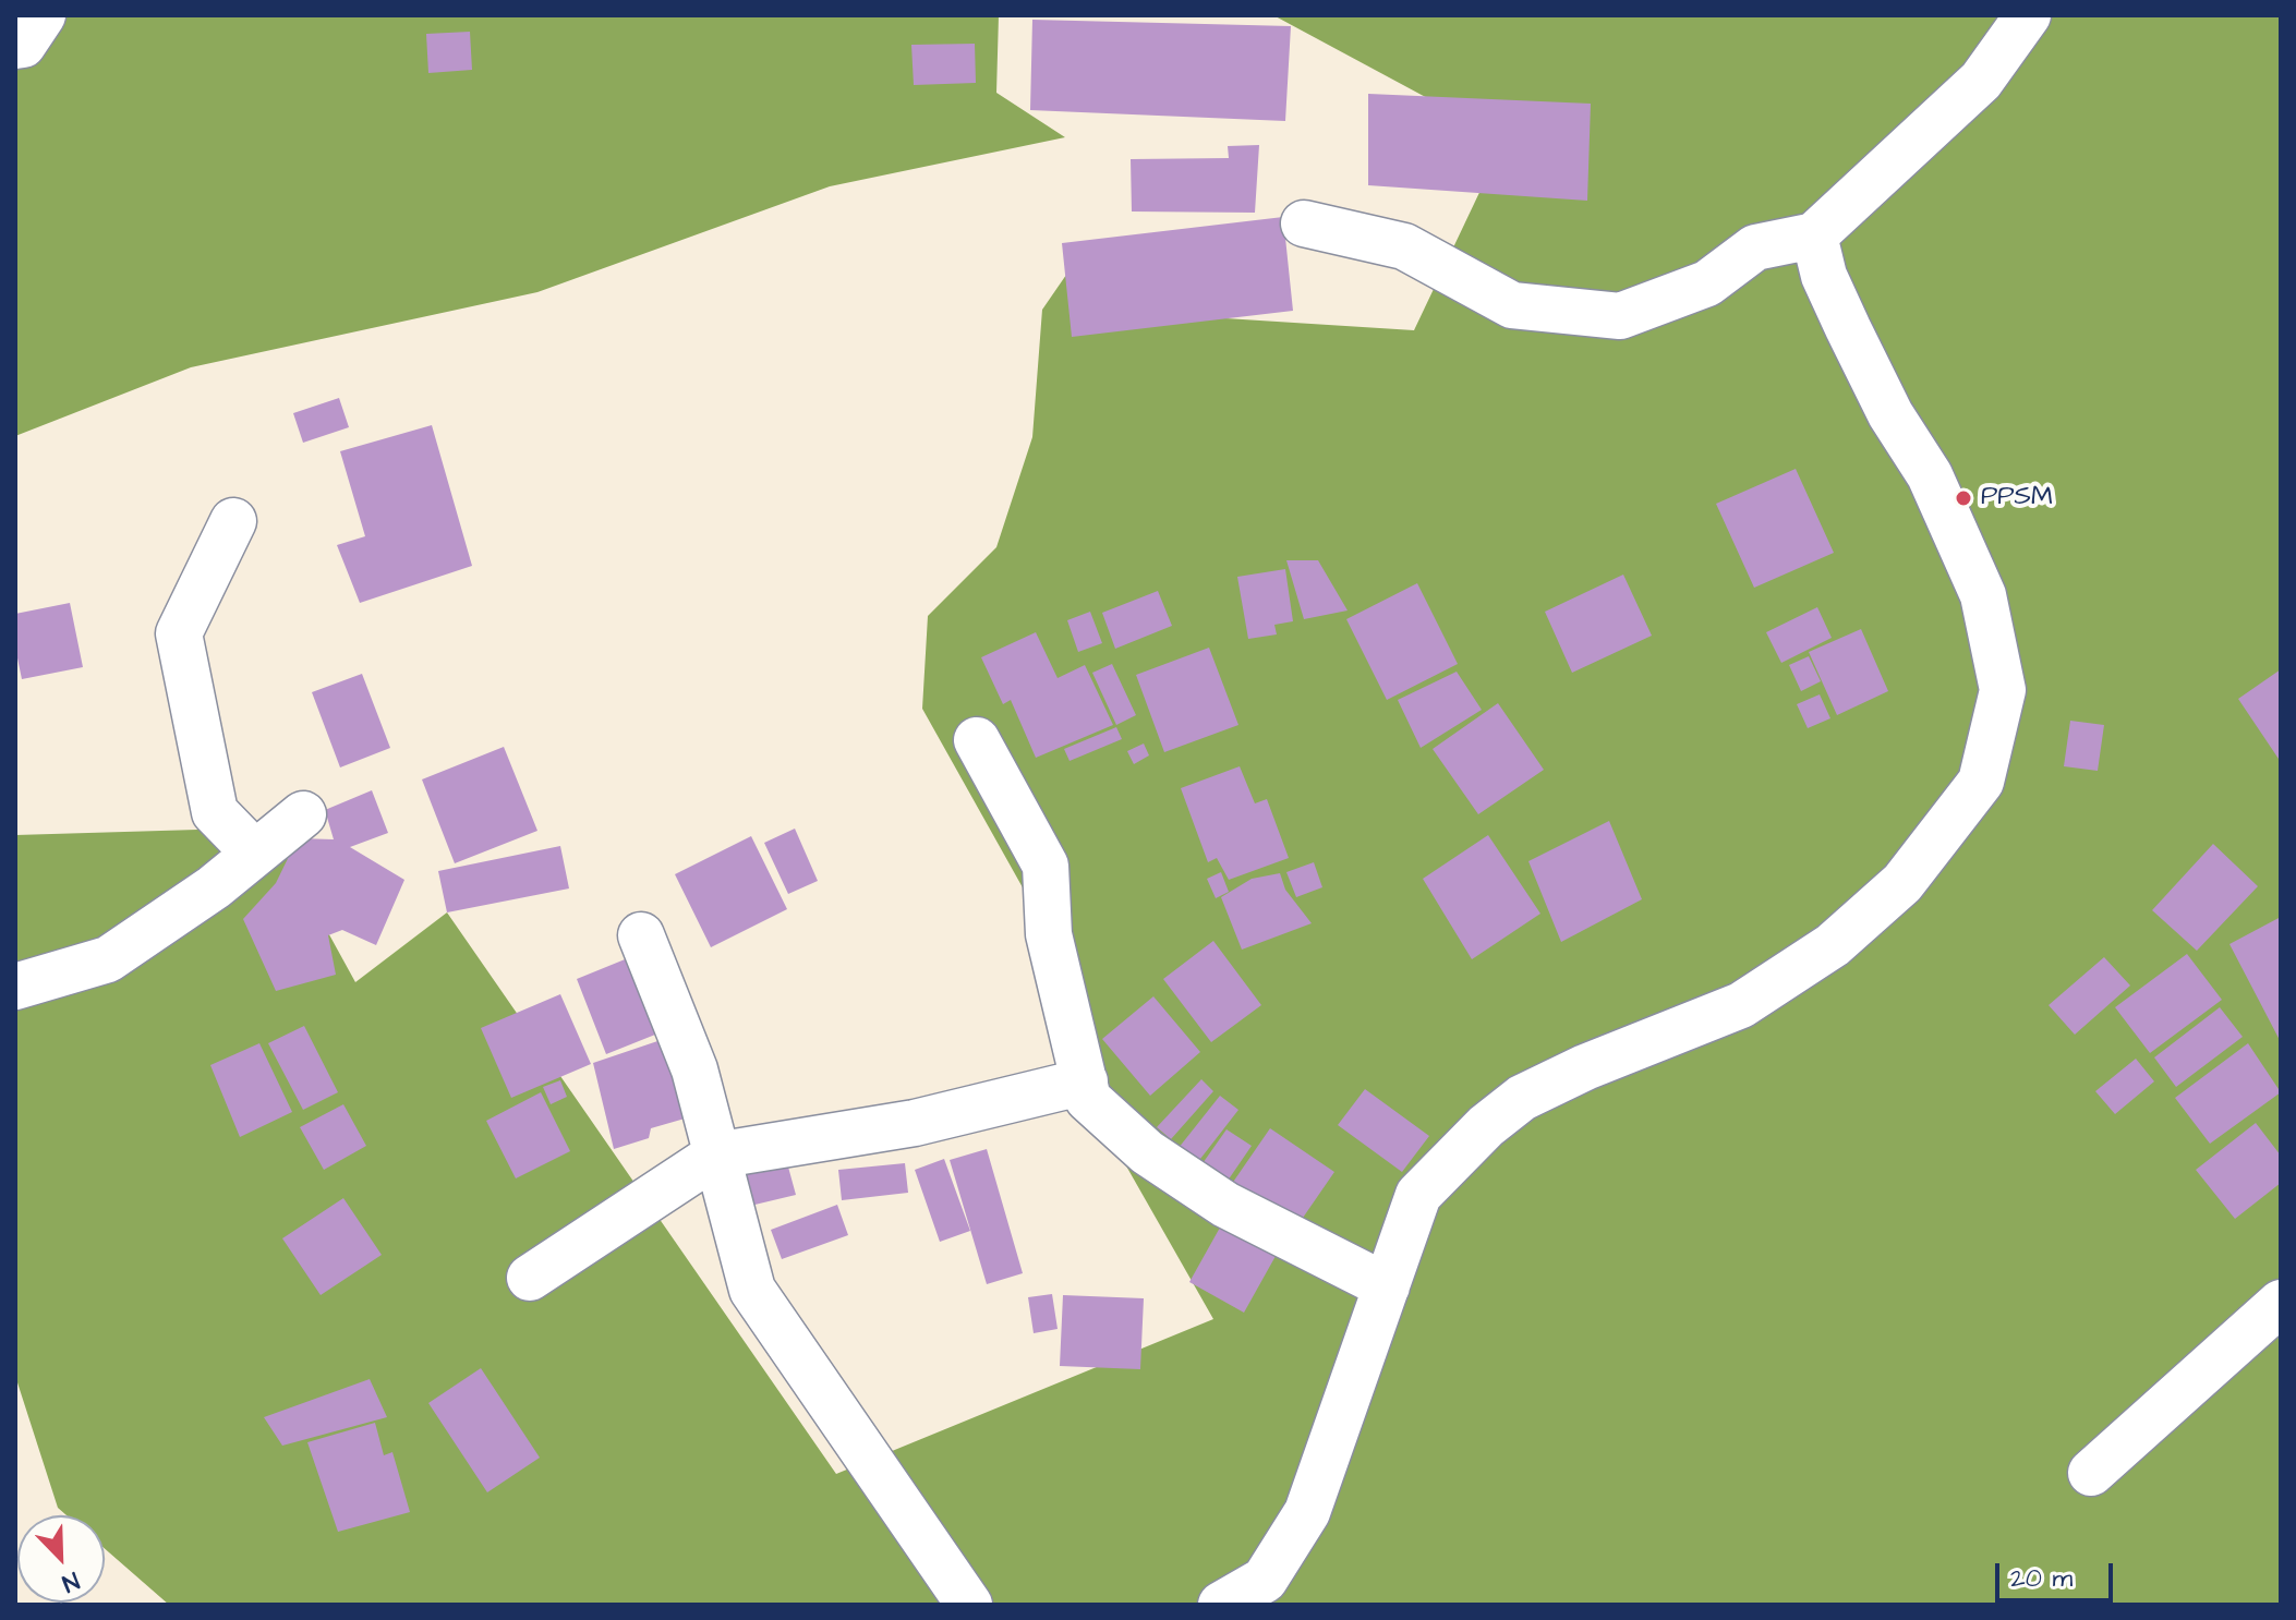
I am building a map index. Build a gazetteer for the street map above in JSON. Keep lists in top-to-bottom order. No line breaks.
{"places":["PPSM"],"scale_bar":"20 m","north":"bottom right"}
